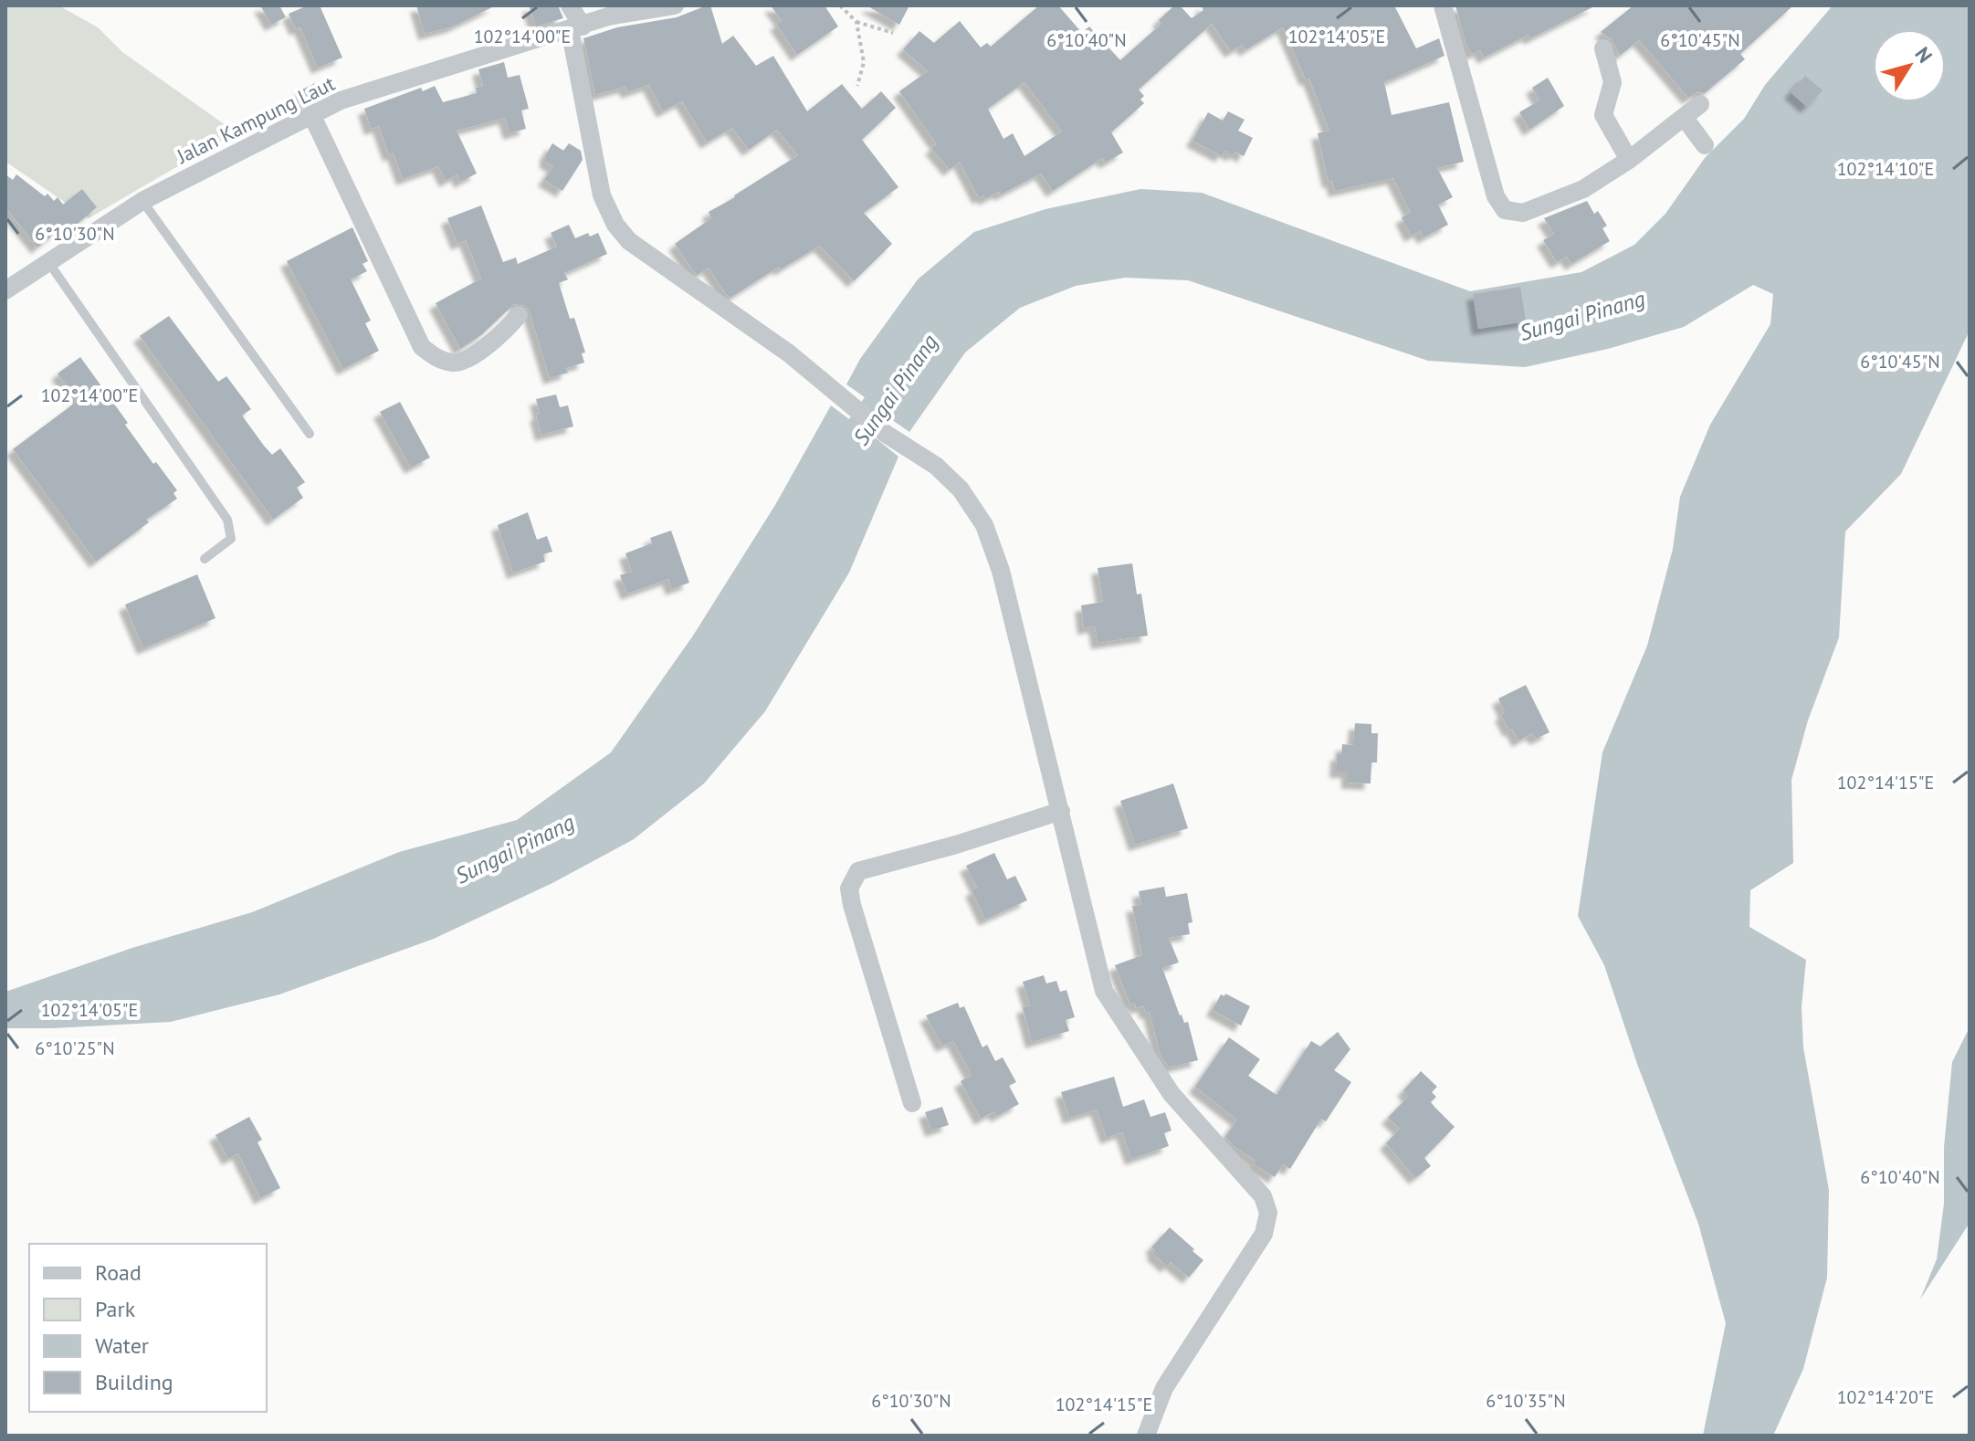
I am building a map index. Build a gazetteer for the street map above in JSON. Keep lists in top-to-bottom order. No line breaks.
{"streets":{"street":["Jalan Kampung Laut"]},"water":["Sungai Pinang"],"legend":["Road","Park","Water","Building"],"north":"top right","coordinates":["102°14'00\"E","102°14'05\"E","6°10'40\"N","6°10'45\"N","102°14'10\"E","6°10'30\"N","102°14'15\"E","6°10'25\"N","102°14'20\"E","6°10'35\"N"]}
